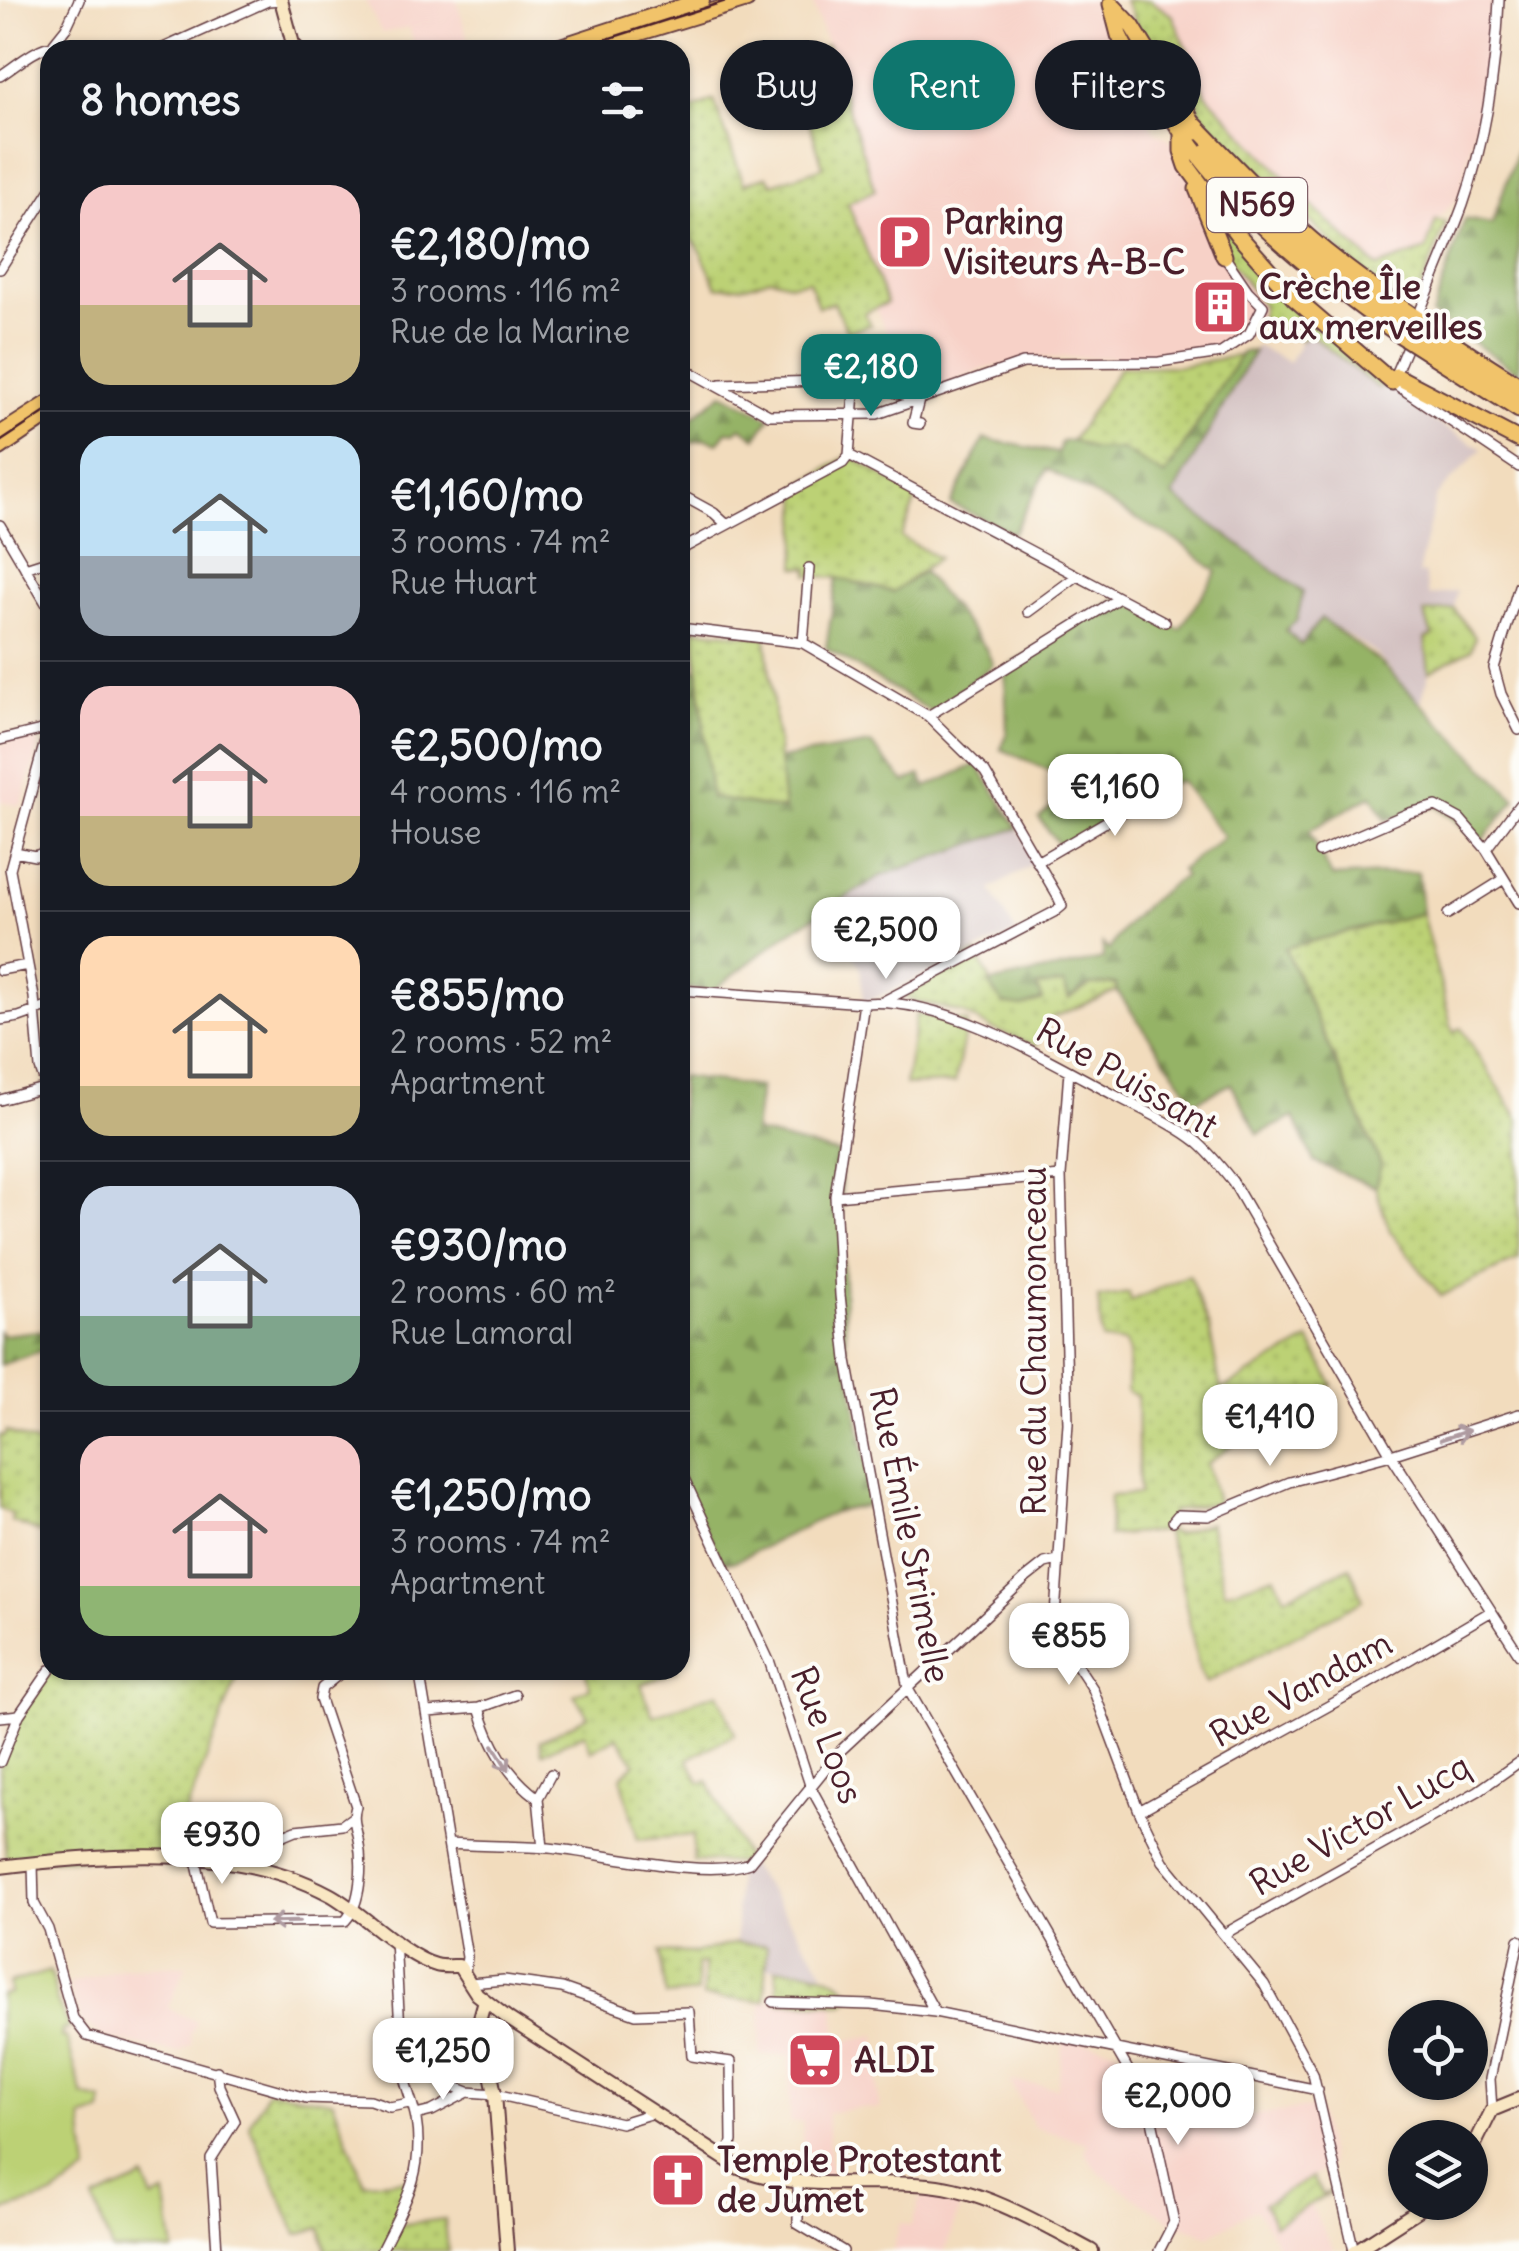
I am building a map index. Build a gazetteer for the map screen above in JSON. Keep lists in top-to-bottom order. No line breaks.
{"streets":{"highway":["N569"],"street":["Rue Puissant","Rue du Chaumonceau","Rue Émile Strimelle","Rue Vandam","Rue Loos","Rue Victor Lucq"]},"crossings":[["Rue Puissant","Rue du Chaumonceau"],["Rue Puissant","Rue Émile Strimelle"],["Rue Puissant","Rue Vandam"],["Rue du Chaumonceau","Rue Vandam"],["Rue du Chaumonceau","Rue Victor Lucq"]],"places":{"parking":["Parking Visiteurs A-B-C"],"building":["Crèche Île aux merveilles"],"supermarket":["ALDI"],"church":["Temple Protestant de Jumet"]},"page":{"chip":["Buy","Rent","Filters"],"heading":"8 homes","list":[{"name":"€2,180/mo","note":"3 rooms · 116 m² · Rue de la Marine"},{"name":"€1,160/mo","note":"3 rooms · 74 m² · Rue Huart"},{"name":"€2,500/mo","note":"4 rooms · 116 m² · House"},{"name":"€855/mo","note":"2 rooms · 52 m² · Apartment"},{"name":"€930/mo","note":"2 rooms · 60 m² · Rue Lamoral"},{"name":"€1,250/mo","note":"3 rooms · 74 m² · Apartment"}],"price":["€2,180","€1,160","€2,500","€1,410","€855","€930","€1,250","€2,000"]}}
